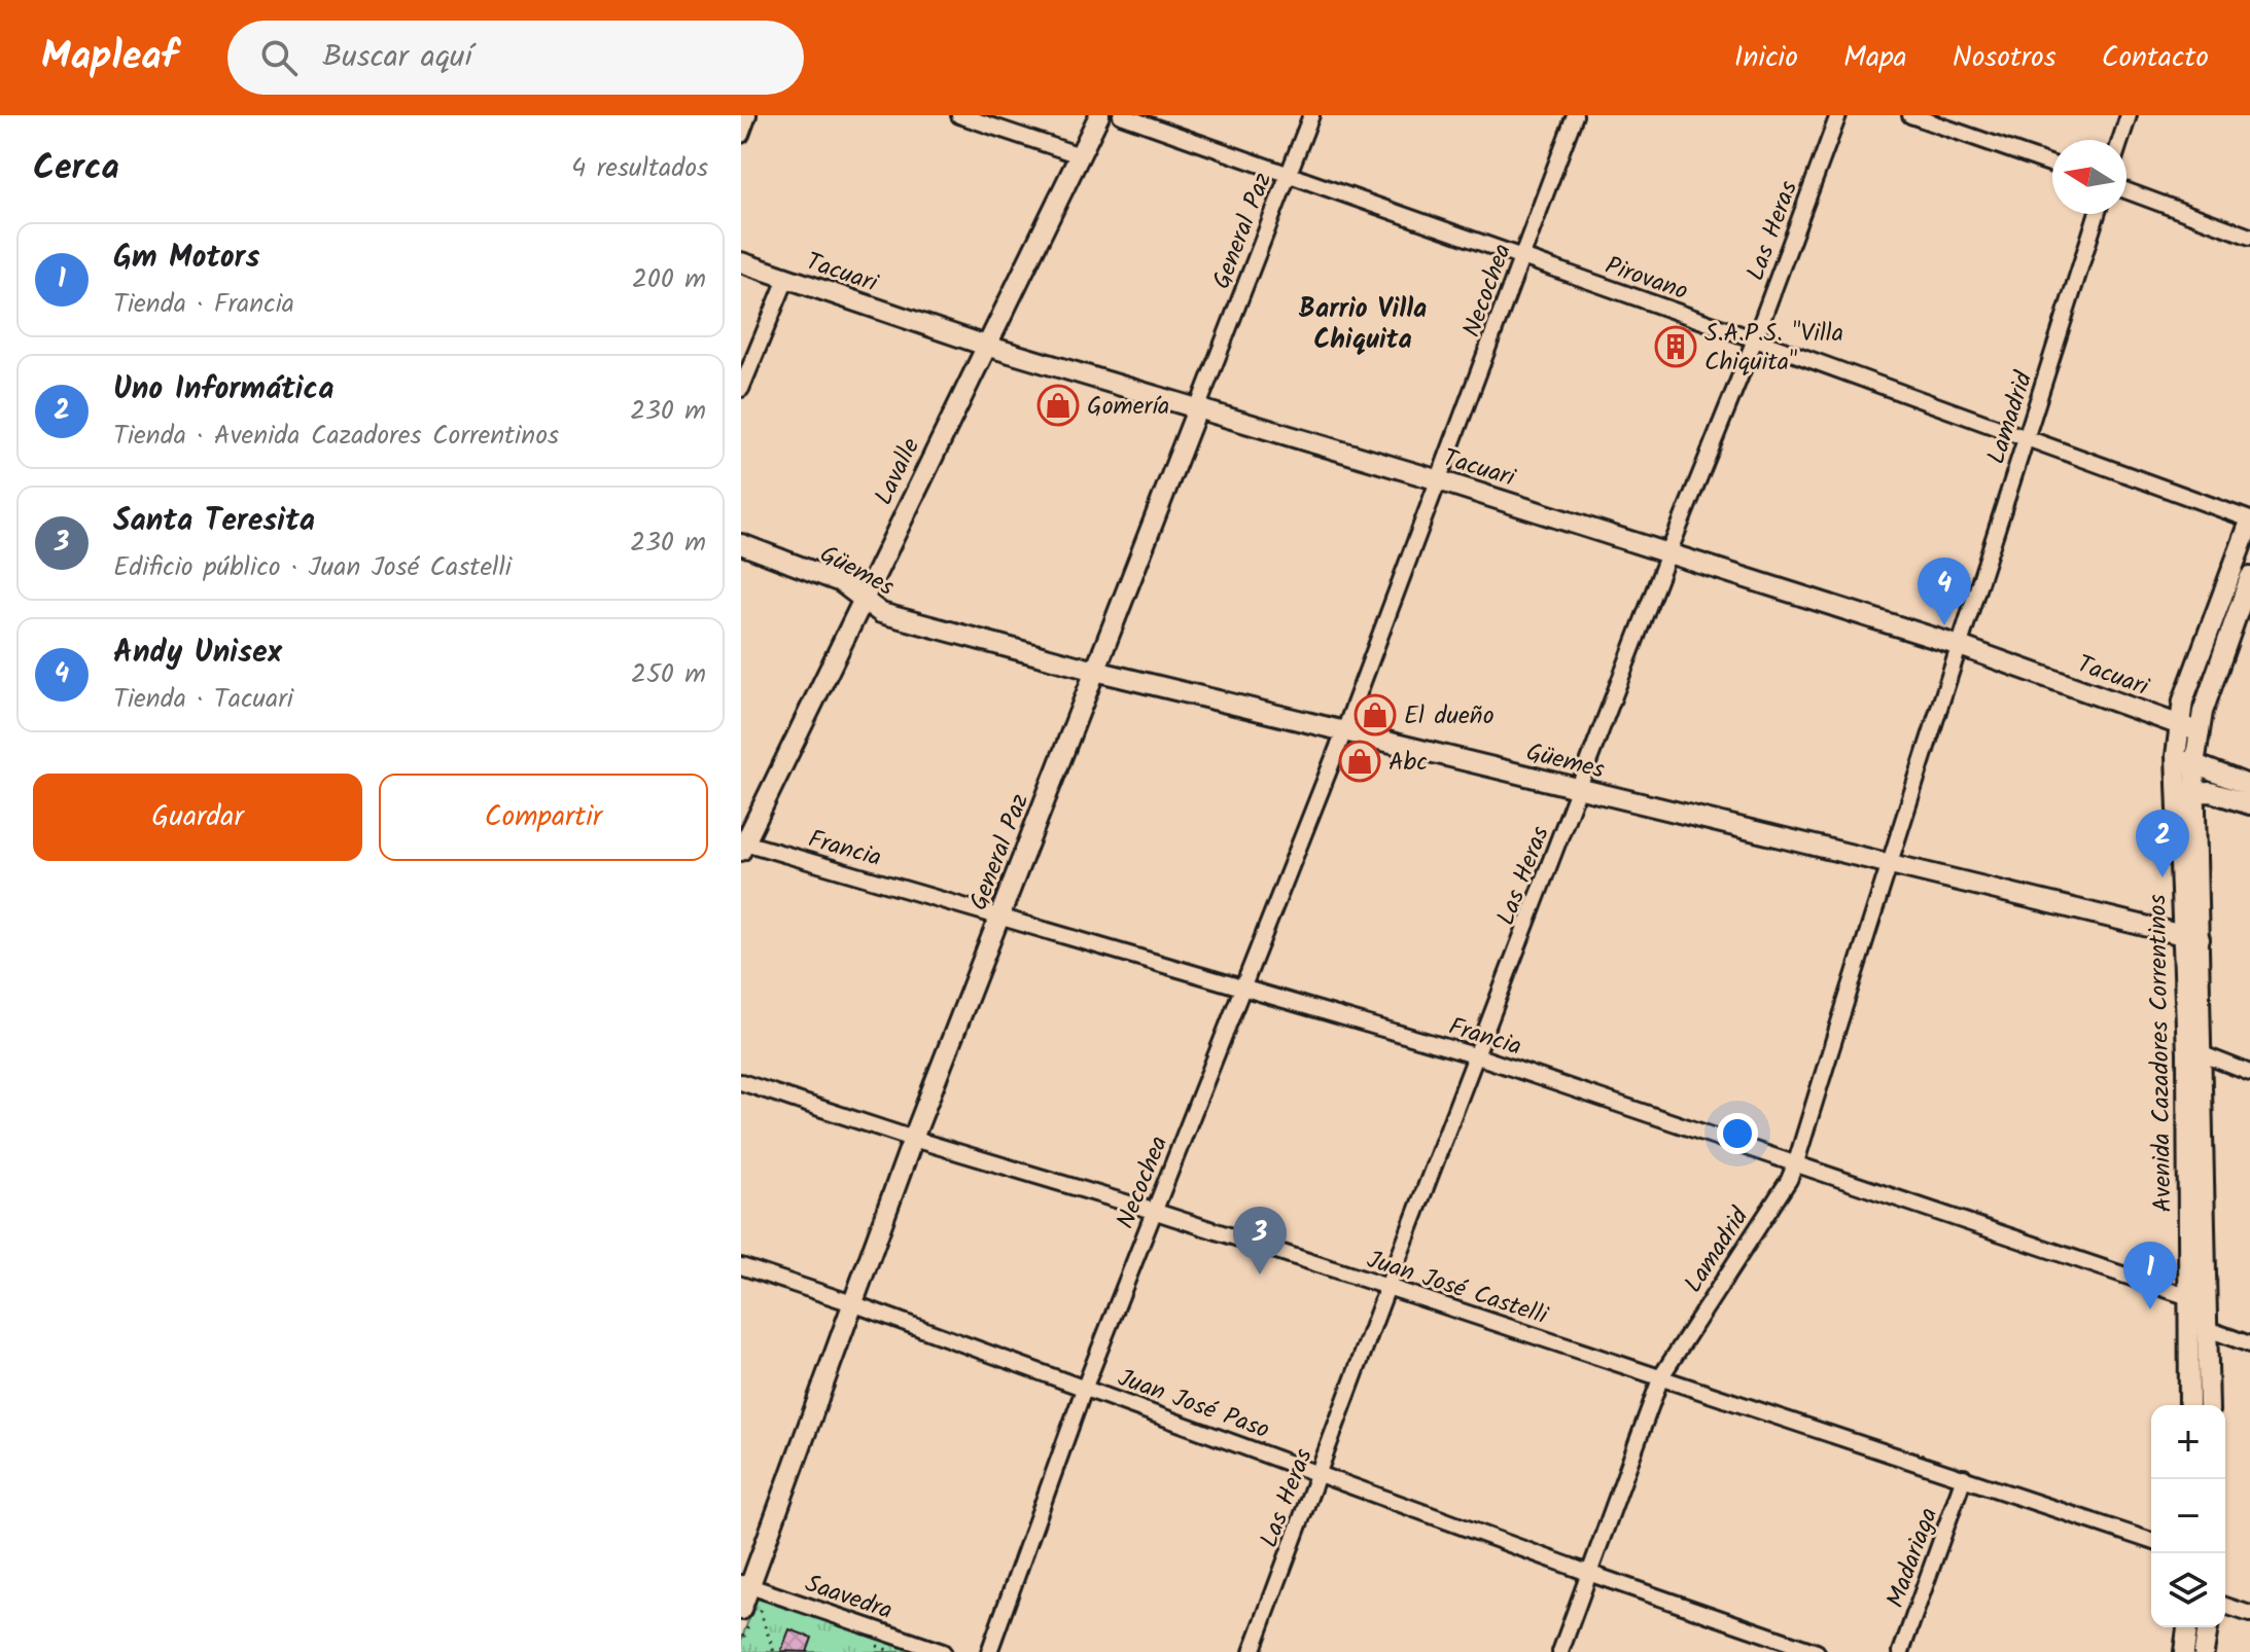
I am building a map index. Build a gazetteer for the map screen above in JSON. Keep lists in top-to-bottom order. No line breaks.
{"streets":{"street":["General Paz","Las Heras","Tacuari","Pirovano","Necochea","Lamadrid","Lavalle","Güemes","Francia","Avenida Cazadores Correntinos","Juan José Castelli","Juan José Paso","Madariaga","Saavedra"]},"crossings":[["General Paz","Tacuari"],["General Paz","Pirovano"],["General Paz","Güemes"],["General Paz","Francia"],["General Paz","Juan José Castelli"],["General Paz","Juan José Paso"],["General Paz","Saavedra"],["Las Heras","Tacuari"],["Las Heras","Pirovano"],["Las Heras","Güemes"],["Las Heras","Francia"],["Las Heras","Juan José Castelli"],["Las Heras","Juan José Paso"],["Tacuari","Necochea"],["Tacuari","Lamadrid"],["Tacuari","Lavalle"],["Pirovano","Necochea"],["Pirovano","Lamadrid"],["Necochea","Güemes"],["Necochea","Francia"],["Necochea","Juan José Castelli"],["Necochea","Juan José Paso"],["Lamadrid","Güemes"],["Lamadrid","Francia"],["Lamadrid","Juan José Castelli"],["Lamadrid","Juan José Paso"],["Lavalle","Güemes"],["Lavalle","Francia"],["Güemes","Avenida Cazadores Correntinos"],["Francia","Avenida Cazadores Correntinos"],["Juan José Castelli","Madariaga"]],"districts":["Barrio Villa Chiquita"],"places":{"building":["S.A.P.S. \"Villa Chiquita\""],"shop":["Gomería","El dueño","Abc"]},"north":"left","page":{"header":"Mapleaf","search":"Buscar aquí","nav":["Inicio","Mapa","Nosotros","Contacto"],"heading":["Cerca","4 resultados"],"list":[{"mark":"1","name":"Gm Motors","note":"Tienda · Francia","value":"200 m"},{"mark":"2","name":"Uno Informática","note":"Tienda · Avenida Cazadores Correntinos","value":"230 m"},{"mark":"3","name":"Santa Teresita","note":"Edificio público · Juan José Castelli","value":"230 m"},{"mark":"4","name":"Andy Unisex","note":"Tienda · Tacuari","value":"250 m"}],"pins":["4","2","3","1"],"buttons":["Guardar","Compartir"],"map_buttons":["+","−"]}}
